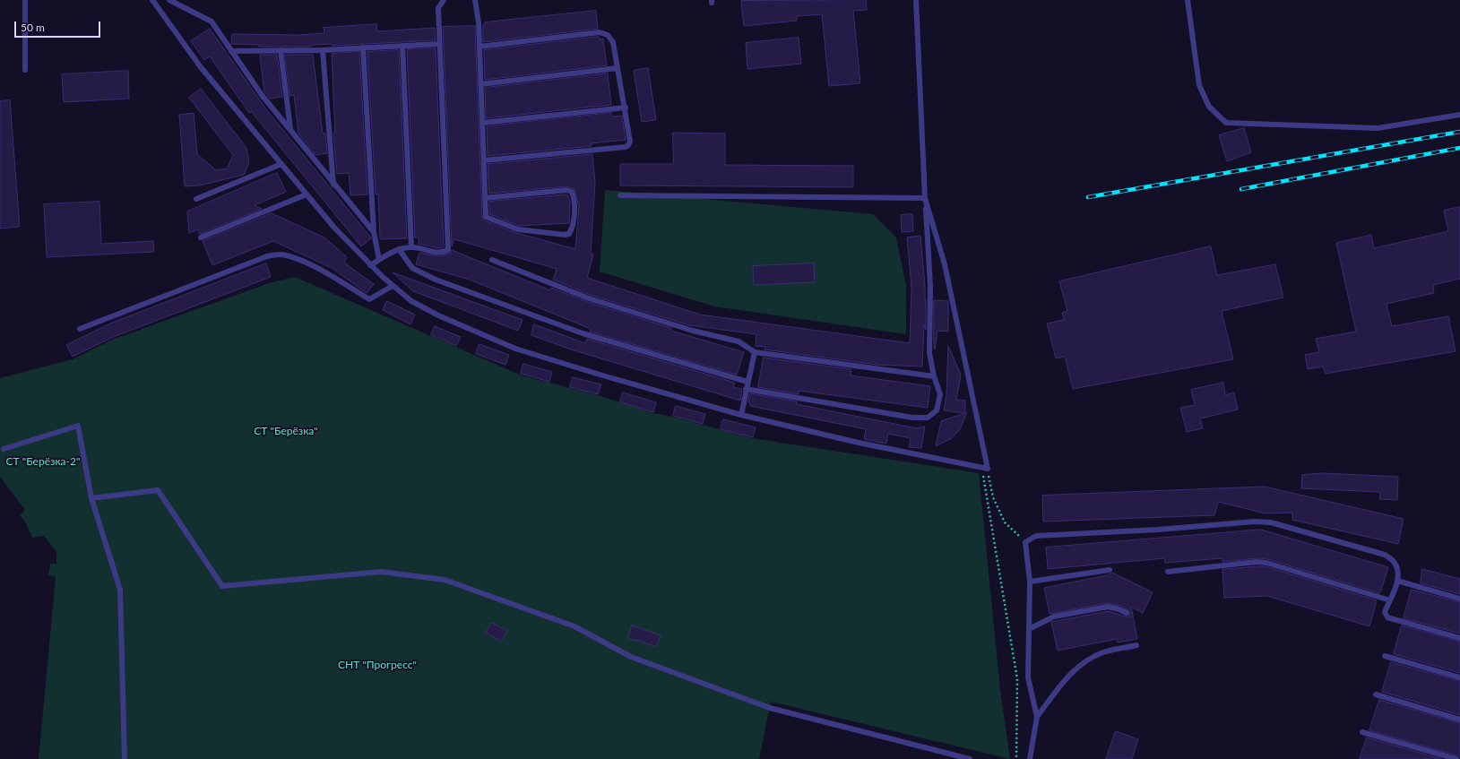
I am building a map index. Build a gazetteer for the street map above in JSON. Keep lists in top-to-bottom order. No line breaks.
{"parks":["СТ \"Берёзка\"","СТ \"Берёзка-2\"","СНТ \"Прогресс\""],"scale_bar":"50 m"}
